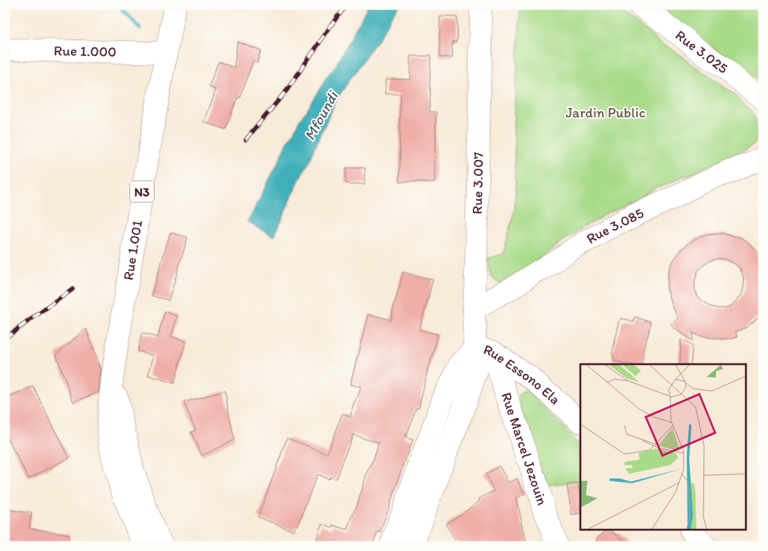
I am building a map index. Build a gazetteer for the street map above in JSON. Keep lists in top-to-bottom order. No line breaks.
{"streets":{"main road":["Rue 1.000","Rue 3.025","Rue 3.007","N3","Rue 3.085","Rue 1.001","Rue Essono Ela","Rue Marcel Jezouin"]},"crossings":[["Rue 1.000","Rue 1.001"],["Rue 3.007","Rue 3.085"],["Rue 3.007","Rue Essono Ela"],["Rue 3.007","Rue Marcel Jezouin"],["N3","Rue 1.001"],["Rue Essono Ela","Rue Marcel Jezouin"]],"water":["Mfoundi"],"parks":["Jardin Public"]}
